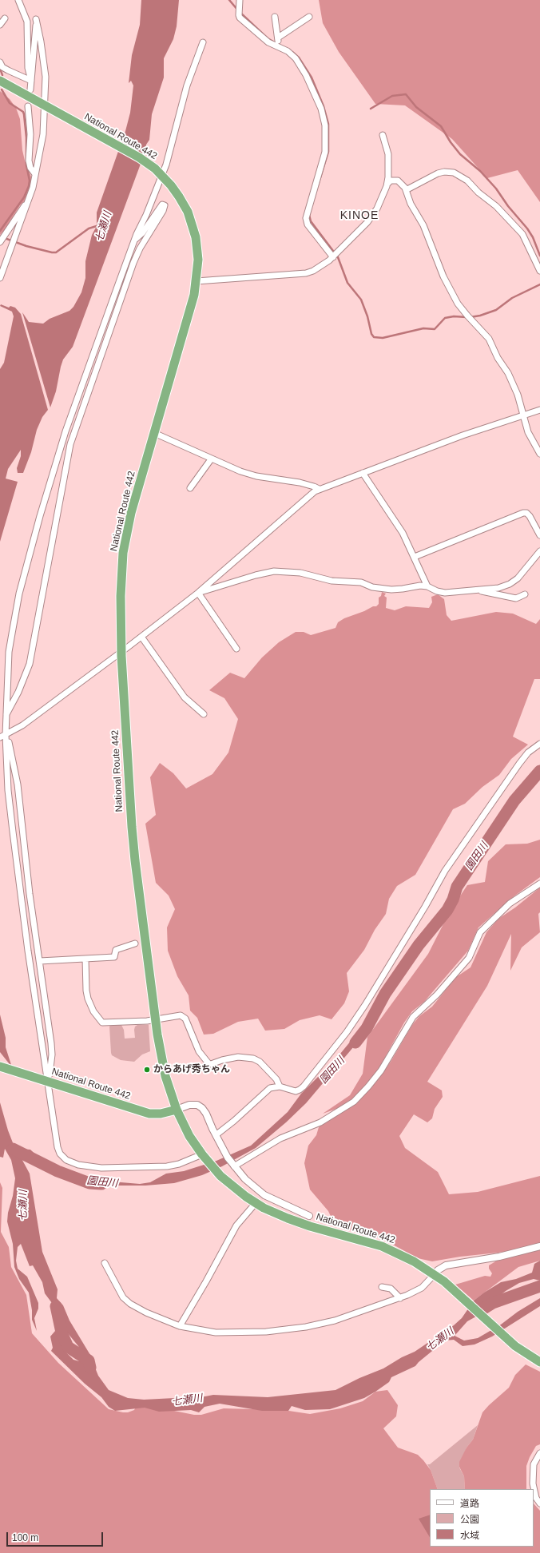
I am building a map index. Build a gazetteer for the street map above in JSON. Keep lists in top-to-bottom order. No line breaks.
{"streets":{"highway":["National Route 442"]},"districts":["KINOE"],"water":["七瀬川","園田川"],"places":["からあげ秀ちゃん"],"legend":["道路","公園","水域"],"scale_bar":"100 m"}
